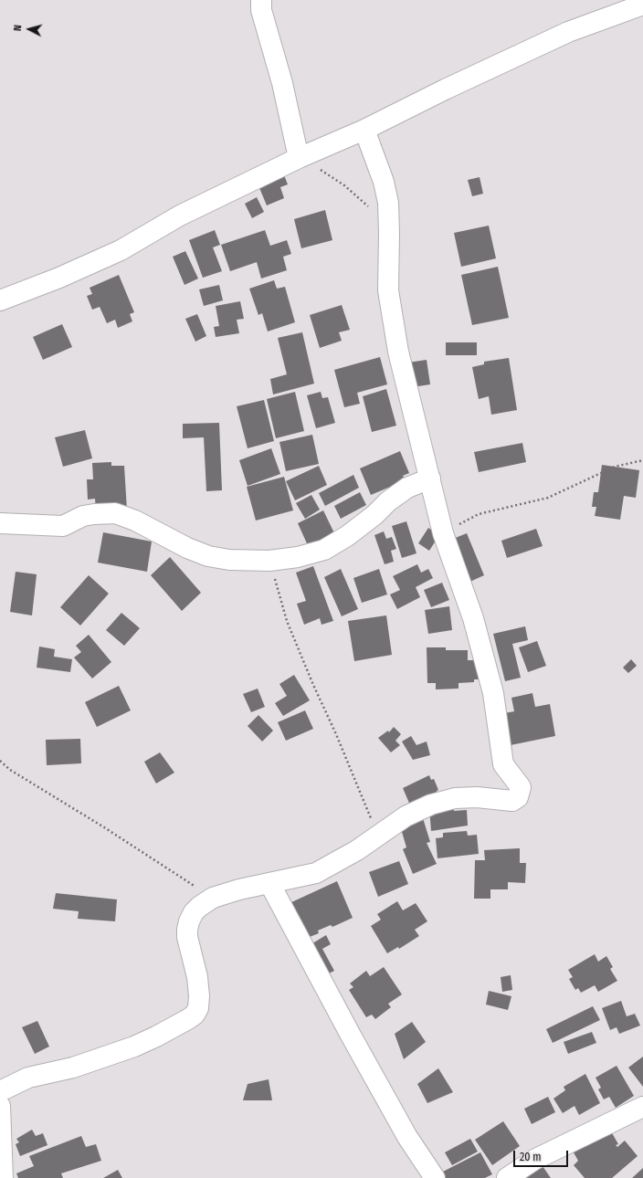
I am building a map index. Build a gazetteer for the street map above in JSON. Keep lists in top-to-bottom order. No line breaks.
{"scale_bar":"20 m","north":"left"}
